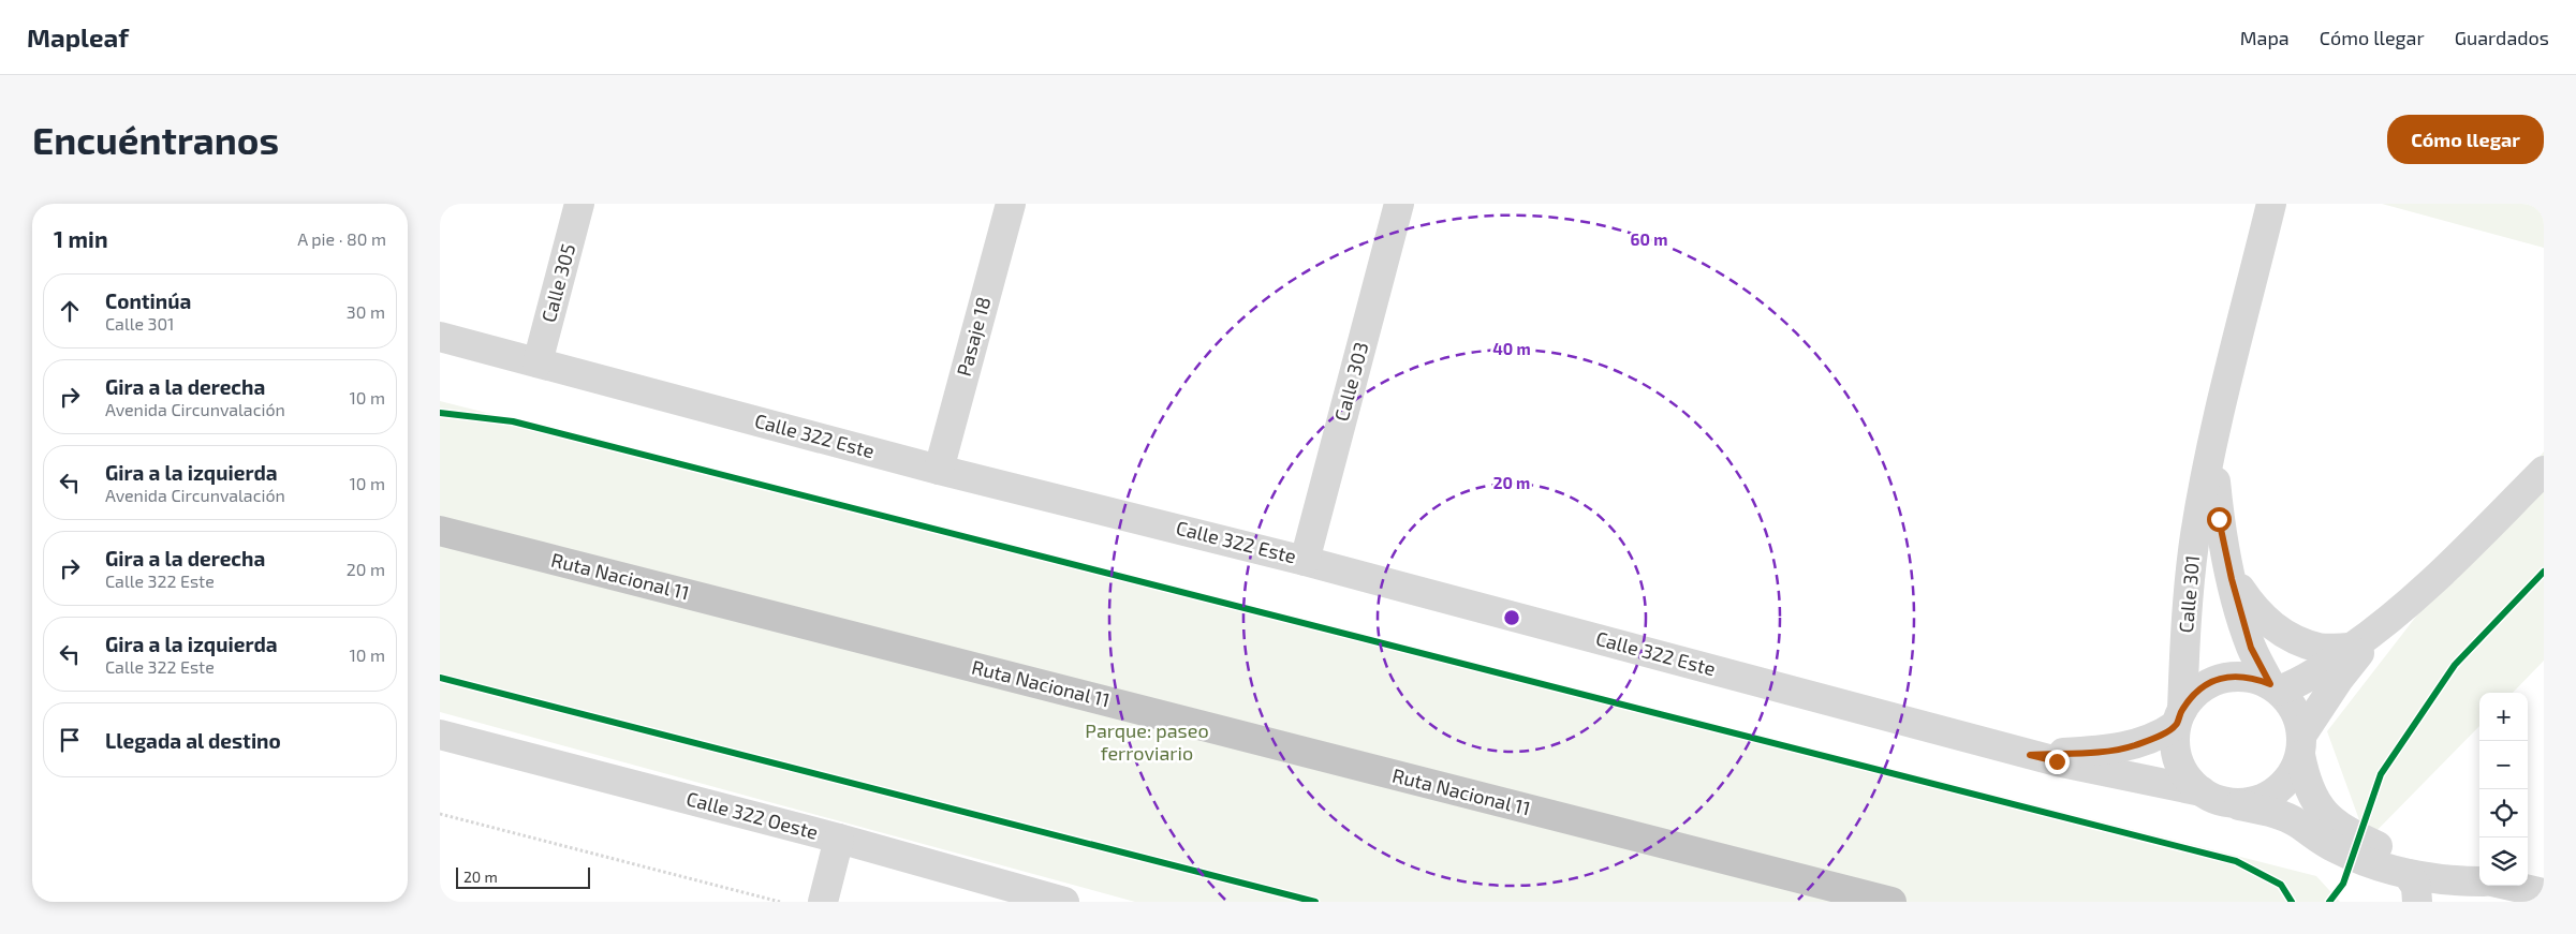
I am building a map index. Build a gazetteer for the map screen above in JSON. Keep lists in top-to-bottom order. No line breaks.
{"streets":{"highway":["Ruta Nacional 11"],"street":["Calle 305","Pasaje 18","Calle 303","Calle 322 Este","Calle 301","Calle 322 Oeste"]},"crossings":[["Calle 305","Calle 322 Este"],["Pasaje 18","Calle 322 Este"],["Calle 303","Calle 322 Este"],["Calle 322 Este","Calle 301"]],"parks":["Parque: paseo ferroviario"],"scale_bar":"20 m","page":{"header":"Mapleaf","nav":["Mapa","Cómo llegar","Guardados"],"buttons":"Cómo llegar","title":"Encuéntranos","heading":["1 min","A pie · 80 m"],"list":[["Continúa","Calle 301","30 m"],["Gira a la derecha","Avenida Circunvalación","10 m"],["Gira a la izquierda","Avenida Circunvalación","10 m"],["Gira a la derecha","Calle 322 Este","20 m"],["Gira a la izquierda","Calle 322 Este","10 m"],"Llegada al destino"],"map_buttons":["+","−"],"scale":"20 m"},"rings":["60 m","40 m","20 m"]}
